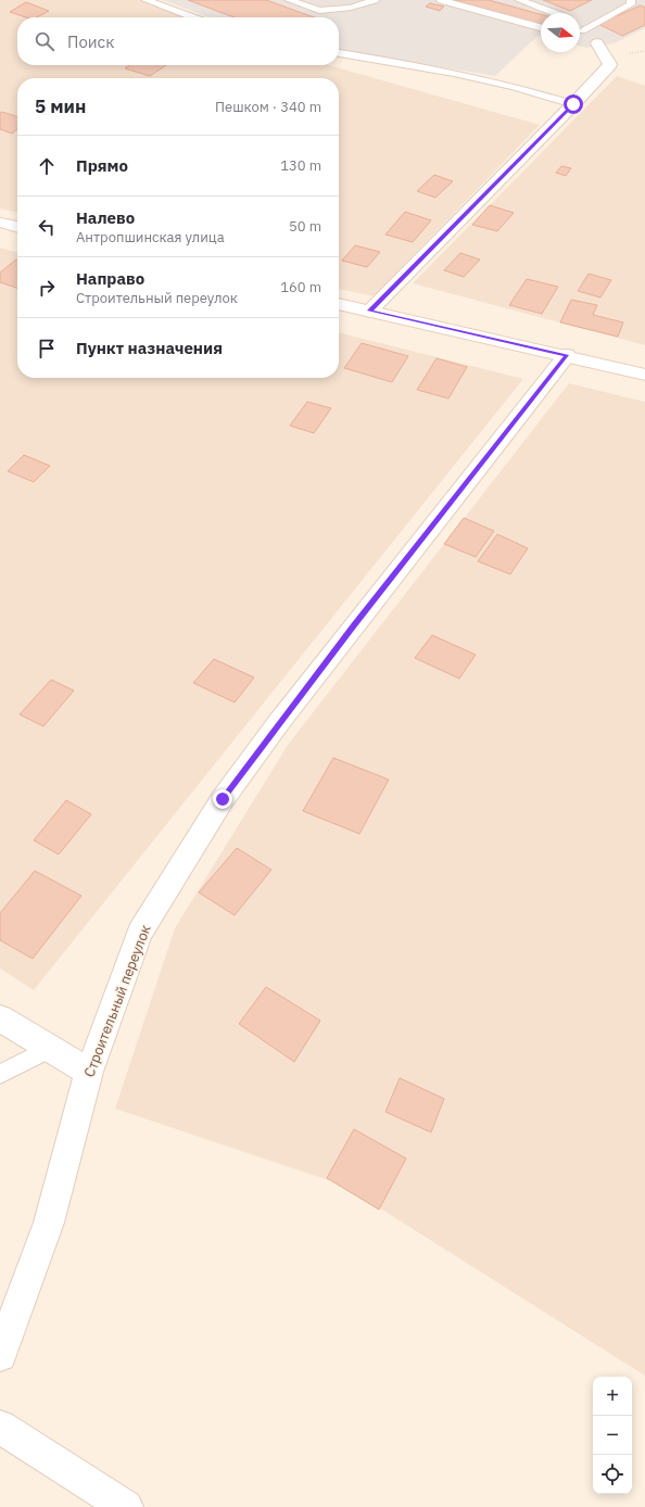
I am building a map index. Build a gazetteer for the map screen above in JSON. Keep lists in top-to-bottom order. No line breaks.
{"streets":{"street":["Строительный переулок"]},"north":"right","page":{"search":"Поиск","heading":["5 мин","Пешком · 340 m"],"list":[["Прямо","130 m"],["Налево","Антропшинская улица","50 m"],["Направо","Строительный переулок","160 m"],"Пункт назначения"],"map_buttons":["+","−"]}}
